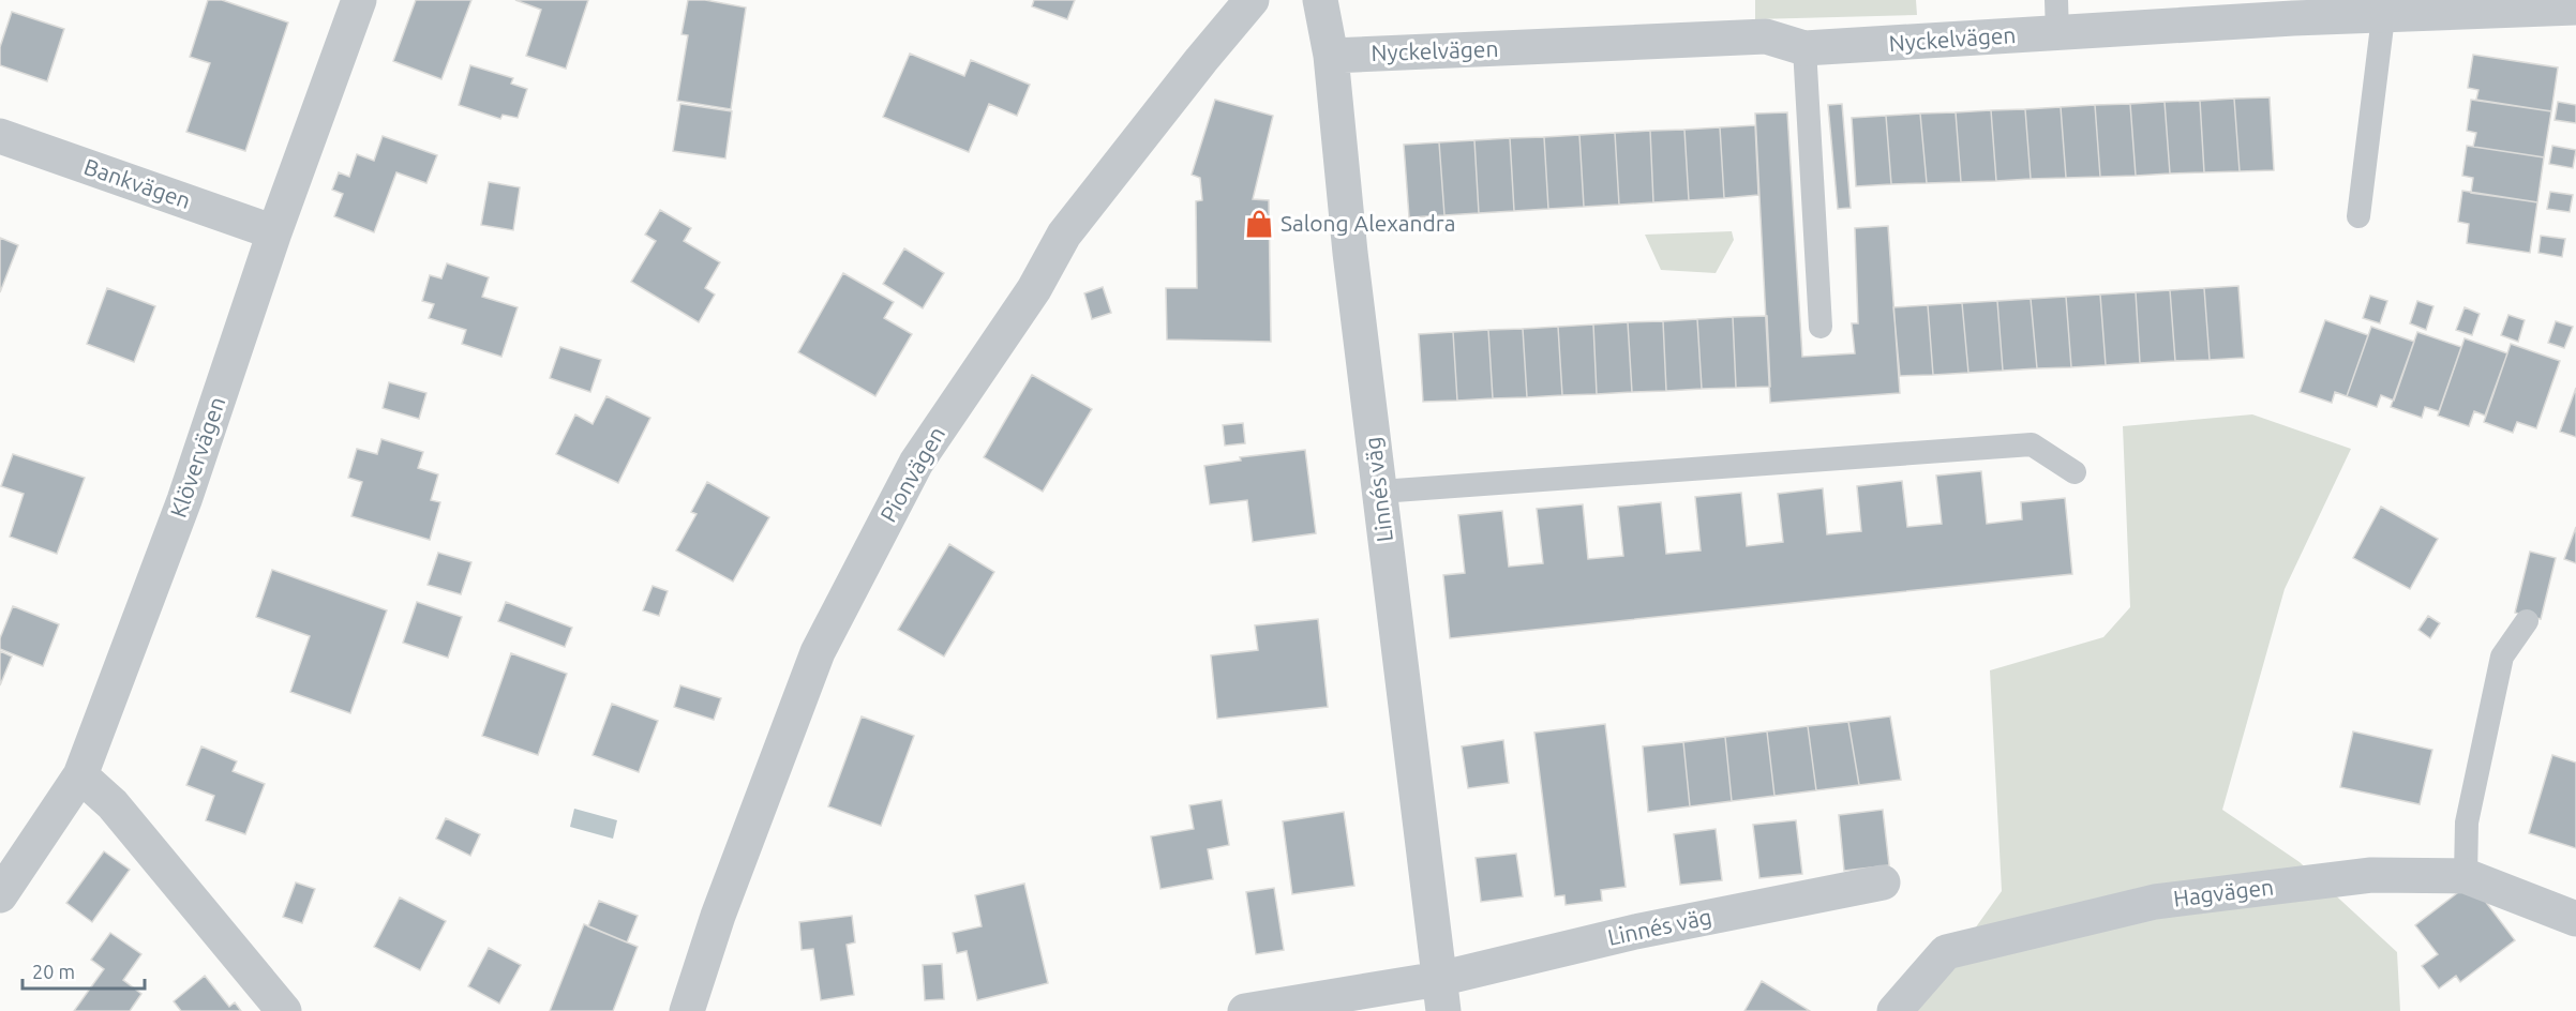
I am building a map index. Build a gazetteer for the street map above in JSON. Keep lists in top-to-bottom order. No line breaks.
{"streets":{"street":["Nyckelvägen","Bankvägen","Klövervägen","Pionvägen","Linnés väg","Hagvägen"]},"crossings":[["Nyckelvägen","Linnés väg"],["Bankvägen","Klövervägen"]],"places":{"shop":["Salong Alexandra"]},"scale_bar":"20 m"}
